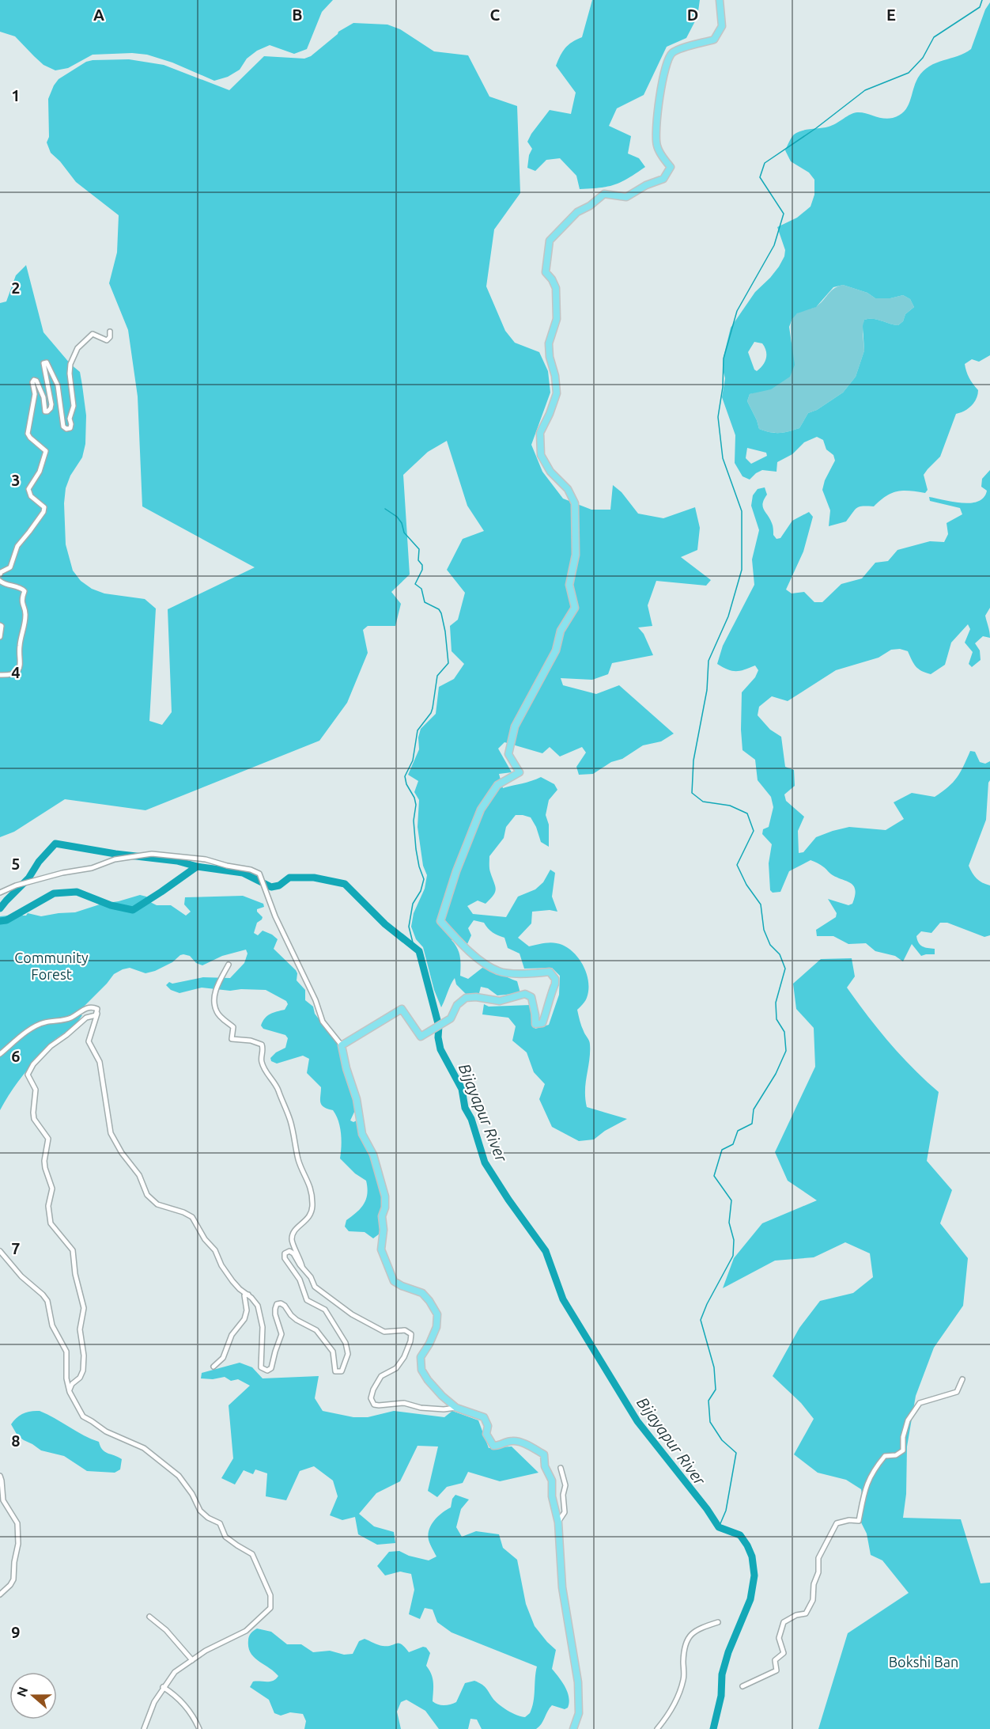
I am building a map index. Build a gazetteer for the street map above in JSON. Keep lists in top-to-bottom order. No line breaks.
{"water":["Bijayapur River"],"parks":["Community Forest","Bokshi Ban"],"north":"left","grid":{"columns":["A","B","C","D","E"],"rows":["1","2","3","4","5","6","7","8","9"]}}
